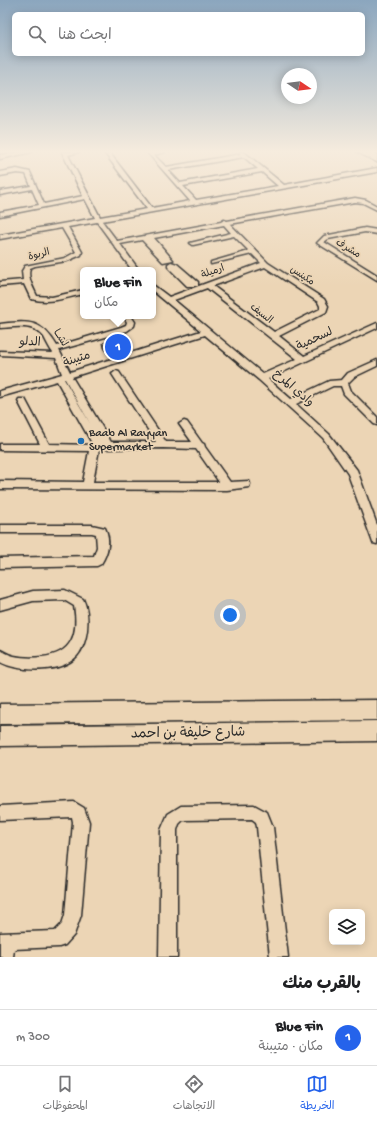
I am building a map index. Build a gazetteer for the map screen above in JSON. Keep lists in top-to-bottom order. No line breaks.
{"streets":{"street":["مشرف","الربوة","ارميلة","مكينس","السيف","لشــا","لسحمية","الدلو","متيبنة","وادي المرخ","شارع خليفة بن احمد"]},"crossings":[["ارميلة","مكينس"],["ارميلة","السيف"],["ارميلة","وادي المرخ"],["مكينس","السيف"],["السيف","لسحمية"],["لشــا","الدلو"],["لشــا","متيبنة"],["لسحمية","وادي المرخ"],["متيبنة","وادي المرخ"]],"places":["Baab Al Rayyan Supermarket"],"north":"right","page":{"search":"ابحث هنا","popup":["Blue Fin","مكان"],"pins":"1","heading":"بالقرب منك","list":[{"mark":"1","name":"Blue Fin","note":"مكان · متيبنة","value":"300 m"}],"nav":["الخريطة","الاتجاهات","المحفوظات"]}}
